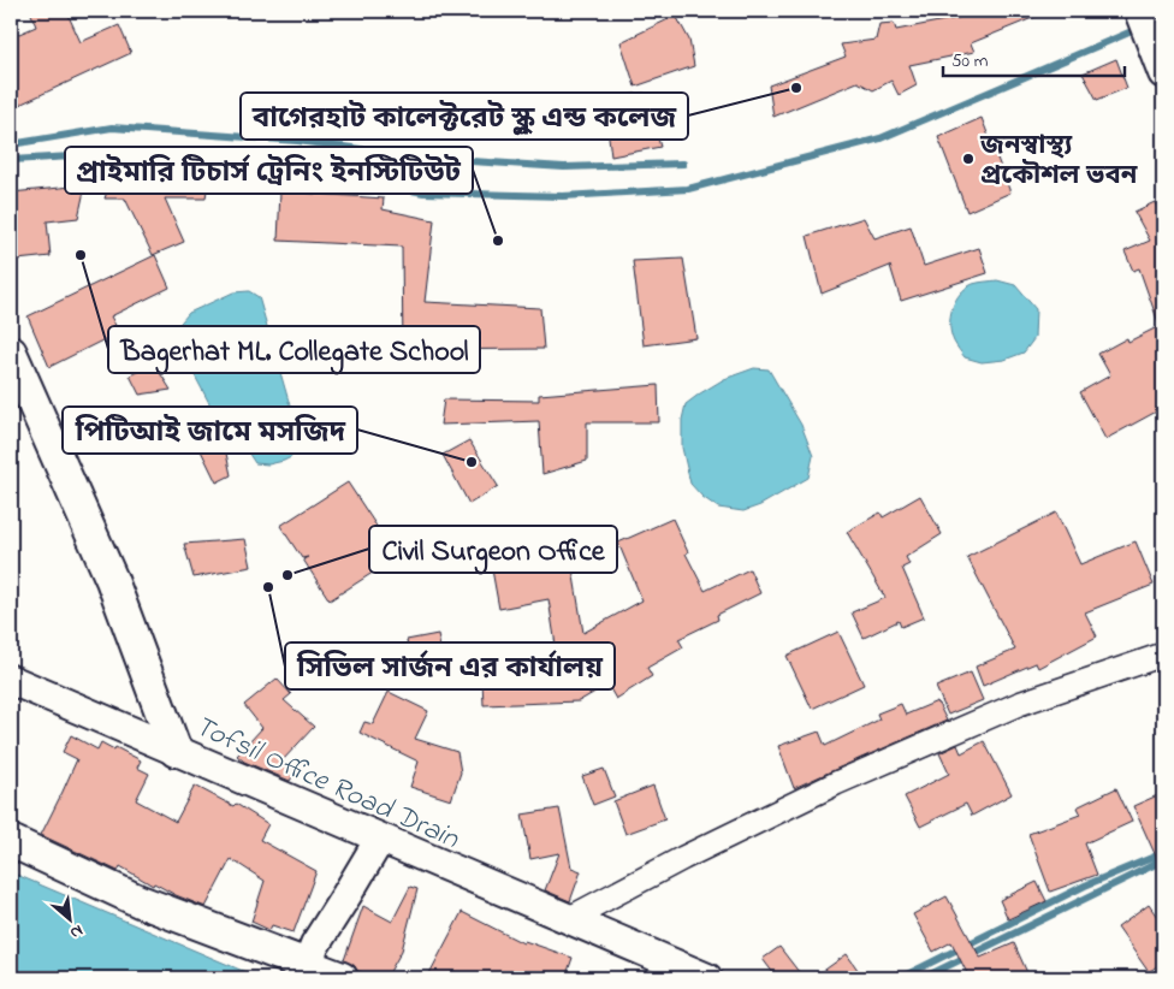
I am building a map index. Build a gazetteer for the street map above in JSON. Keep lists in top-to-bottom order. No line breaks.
{"water":["Tofsil Office Road Drain"],"places":["বাগেরহাট কালেক্টরেট স্কুল এন্ড কলেজ","জনস্বাস্থ্য প্রকৌশল ভবন","প্রাইমারি টিচার্স ট্রেনিং ইনস্টিটিউট","Bagerhat ML. Collegate School","পিটিআই জামে মসজিদ","Civil Surgeon Office","সিভিল সার্জন এর কার্যালয়"],"scale_bar":"50 m","north":"bottom right"}
